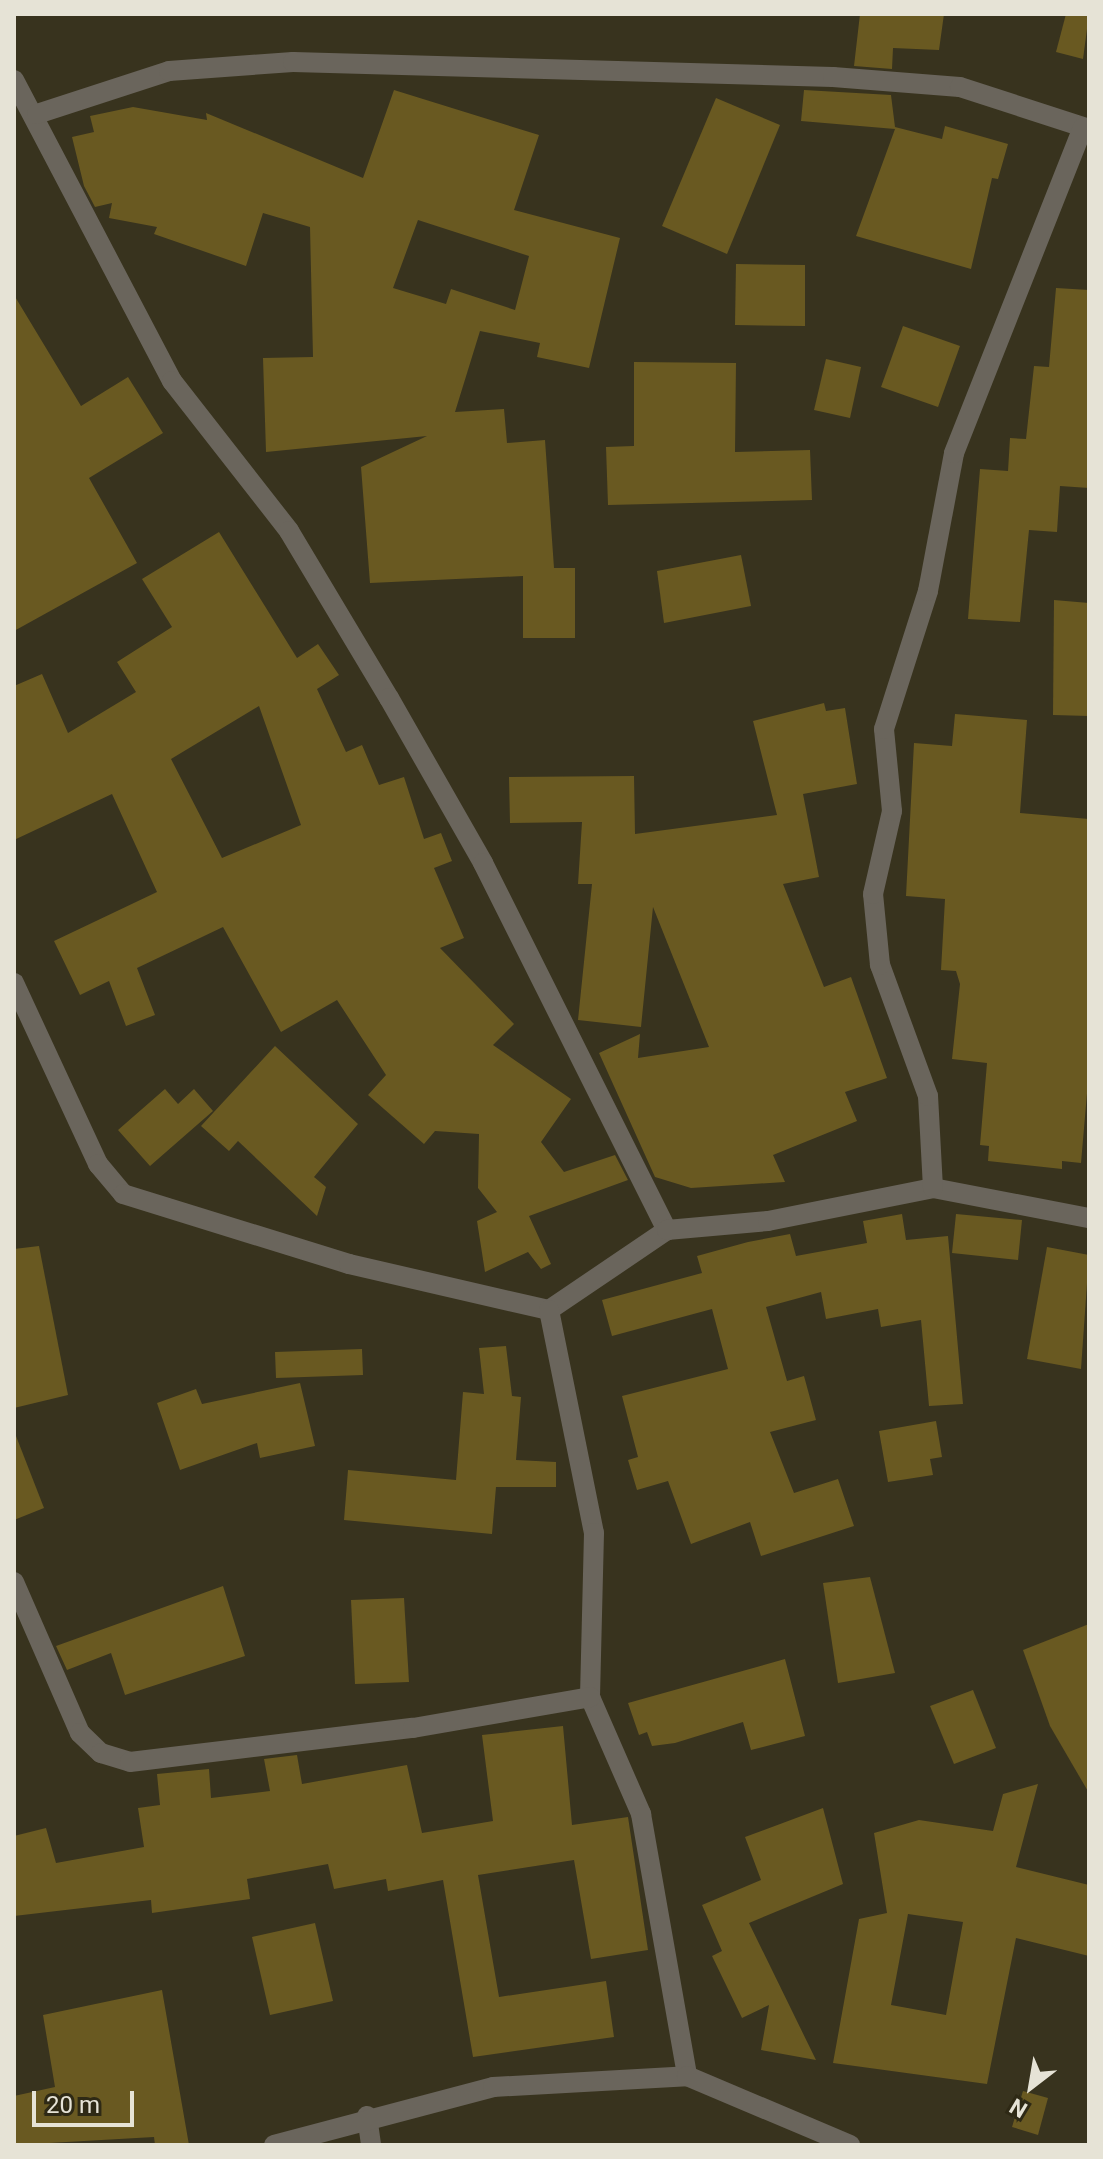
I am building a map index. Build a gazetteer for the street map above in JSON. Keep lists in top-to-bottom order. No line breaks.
{"scale_bar":"20 m","north":"bottom left"}
